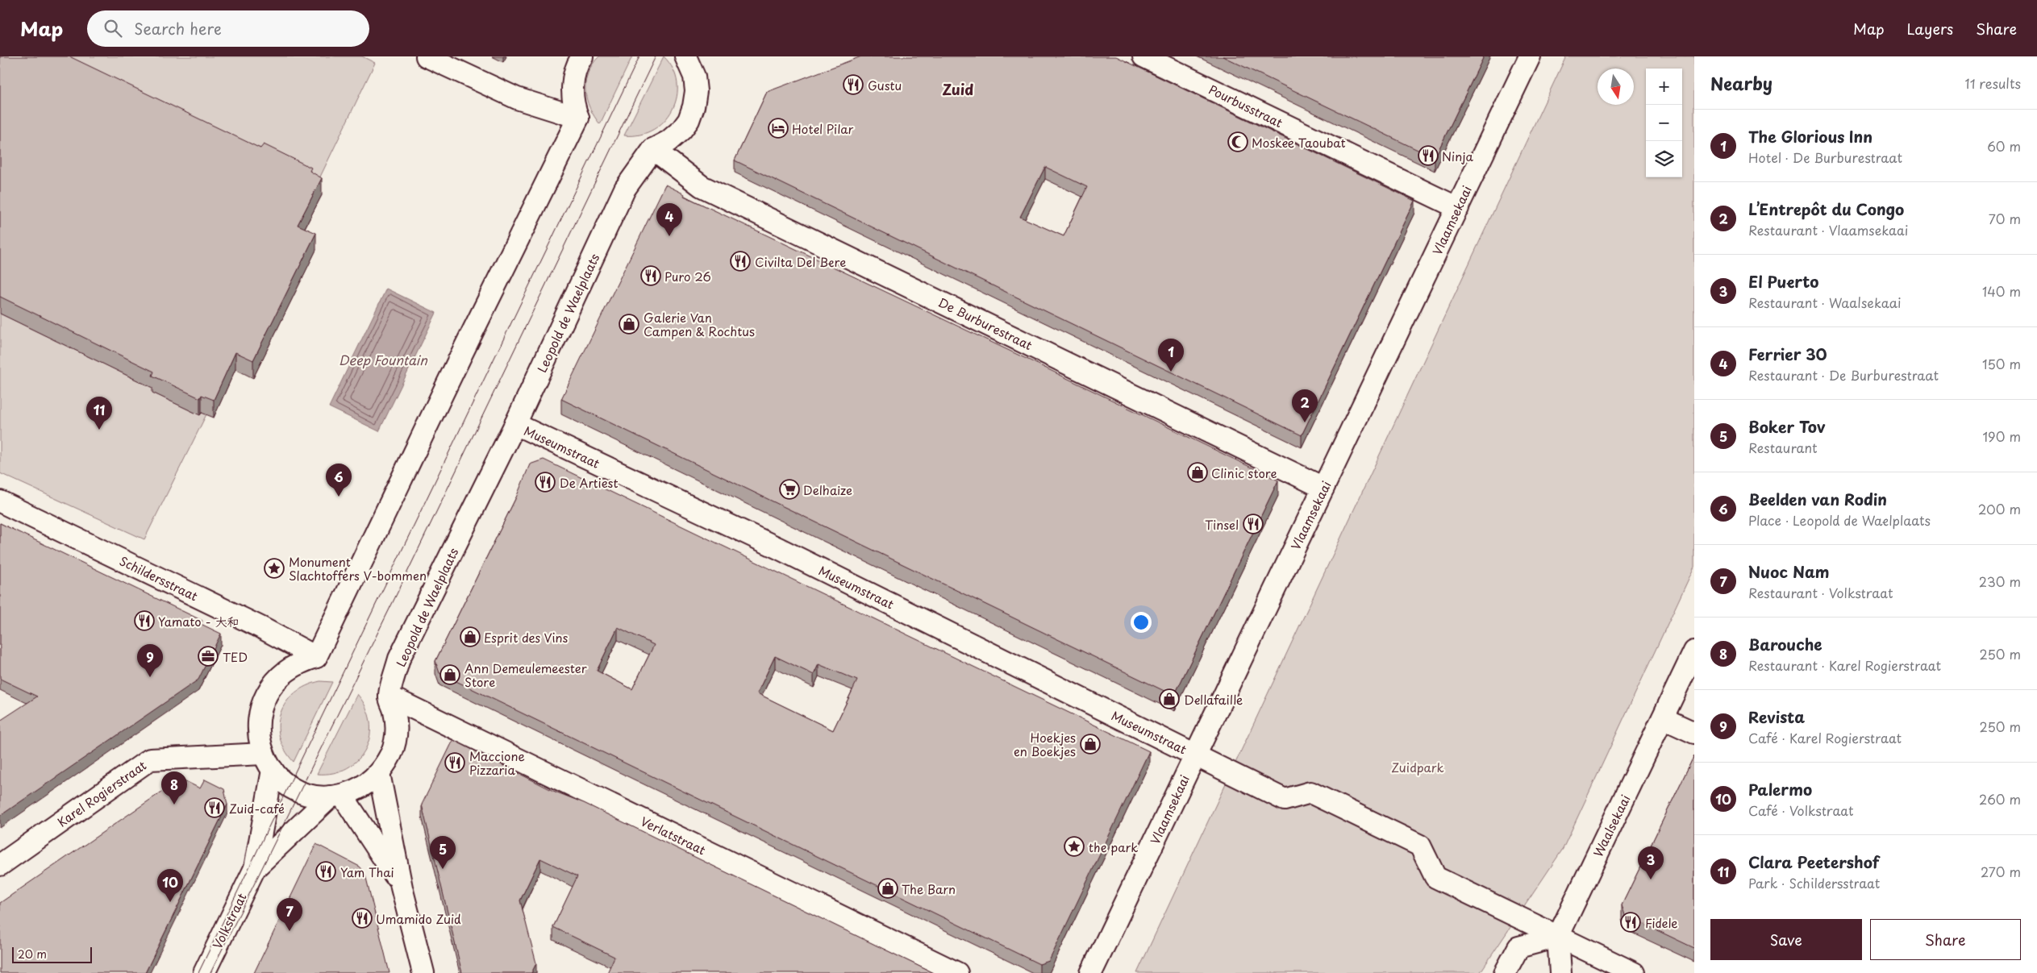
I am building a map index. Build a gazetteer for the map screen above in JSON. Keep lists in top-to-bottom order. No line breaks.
{"streets":{"street":["Pourbusstraat","Vlaamsekaai","Leopold de Waelplaats","De Burburestraat","Museumstraat","Schildersstraat","Karel Rogierstraat","Waalsekaai","Verlatstraat","Volkstraat"]},"crossings":[["Pourbusstraat","Vlaamsekaai"],["Vlaamsekaai","De Burburestraat"],["Vlaamsekaai","Museumstraat"],["Leopold de Waelplaats","De Burburestraat"],["Leopold de Waelplaats","Museumstraat"],["Leopold de Waelplaats","Verlatstraat"],["Museumstraat","Waalsekaai"],["Karel Rogierstraat","Volkstraat"]],"districts":["Zuid"],"water":["Deep Fountain"],"parks":["Zuidpark"],"places":{"restaurant":["Gustu","Ninja","Civilta Del Bere","Puro 26","De Artiest","Tinsel","Yamato - 大和","Maccione Pizzaria","Zuid-café","Yam Thai","Umamido Zuid","Fidele"],"hotel":["Hotel Pilar"],"mosque":["Moskee Taoubat"],"shop":["Galerie Van Campen & Rochtus","Clinic store","Esprit des Vins","Ann Demeulemeester Store","Dellafaille","Hoekjes en Boekjes","The Barn"],"supermarket":["Delhaize"],"place":["Monument Slachtoffers V-bommen","the park"],"office":["TED"]},"scale_bar":"20 m","north":"bottom","page":{"header":"Map","search":"Search here","nav":["Map","Layers","Share"],"heading":["Nearby","11 results"],"map_buttons":["+","−"],"list":[{"mark":"1","name":"The Glorious Inn","note":"Hotel · De Burburestraat","value":"60 m"},{"mark":"2","name":"L’Entrepôt du Congo","note":"Restaurant · Vlaamsekaai","value":"70 m"},{"mark":"3","name":"El Puerto","note":"Restaurant · Waalsekaai","value":"140 m"},{"mark":"4","name":"Ferrier 30","note":"Restaurant · De Burburestraat","value":"150 m"},{"mark":"5","name":"Boker Tov","note":"Restaurant","value":"190 m"},{"mark":"6","name":"Beelden van Rodin","note":"Place · Leopold de Waelplaats","value":"200 m"},{"mark":"7","name":"Nuoc Nam","note":"Restaurant · Volkstraat","value":"230 m"},{"mark":"8","name":"Barouche","note":"Restaurant · Karel Rogierstraat","value":"250 m"},{"mark":"9","name":"Revista","note":"Café · Karel Rogierstraat","value":"250 m"},{"mark":"10","name":"Palermo","note":"Café · Volkstraat","value":"260 m"},{"mark":"11","name":"Clara Peetershof","note":"Park · Schildersstraat","value":"270 m"}],"pins":["4","1","2","11","6","9","8","5","3","10","7"],"buttons":["Save","Share"],"scale":"20 m"}}
